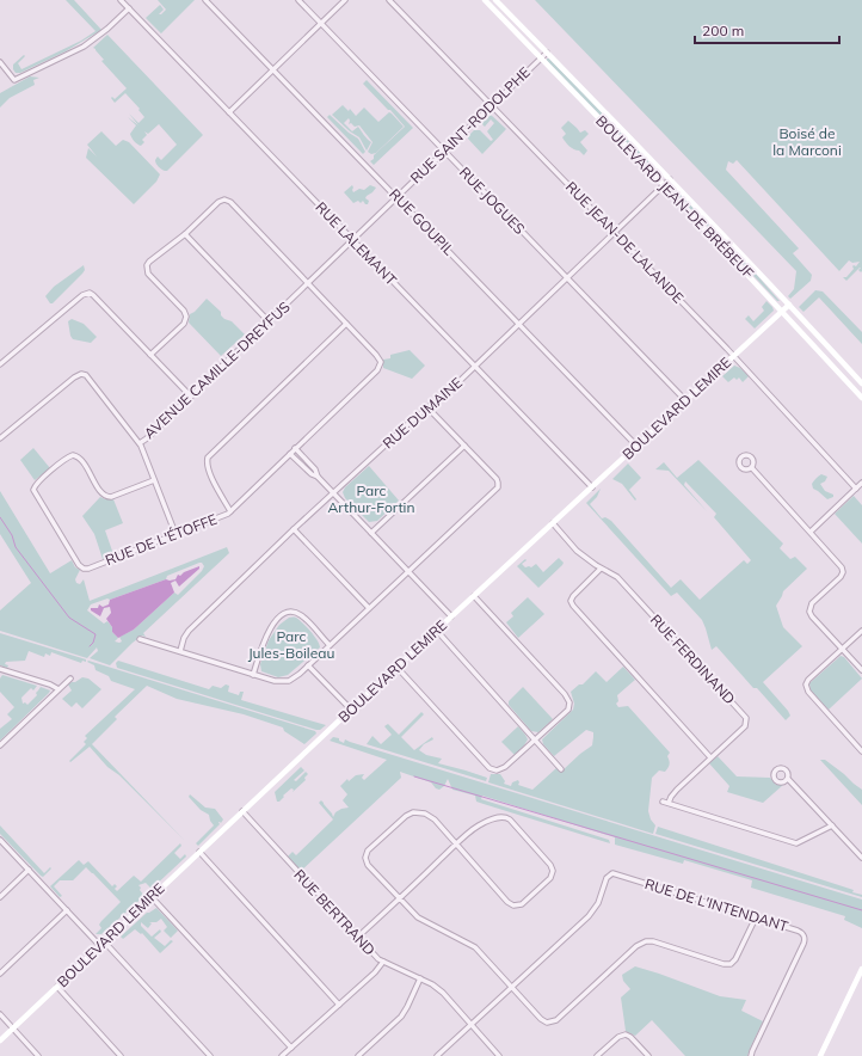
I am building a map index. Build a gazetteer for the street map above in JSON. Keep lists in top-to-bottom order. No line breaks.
{"streets":{"main road":["BOULEVARD JEAN-DE BRÉBEUF","BOULEVARD LEMIRE"],"street":["RUE SAINT-RODOLPHE","RUE JOGUES","RUE GOUPIL","RUE JEAN-DE LALANDE","RUE LALEMANT","AVENUE CAMILLE-DREYFUS","RUE DUMAINE","RUE DE L'ÉTOFFE","RUE FERDINAND","RUE DE L'INTENDANT","RUE BERTRAND"]},"crossings":[["RUE SAINT-RODOLPHE","BOULEVARD JEAN-DE BRÉBEUF"],["RUE SAINT-RODOLPHE","RUE JOGUES"],["RUE SAINT-RODOLPHE","RUE GOUPIL"],["RUE SAINT-RODOLPHE","RUE JEAN-DE LALANDE"],["RUE SAINT-RODOLPHE","RUE LALEMANT"],["RUE SAINT-RODOLPHE","AVENUE CAMILLE-DREYFUS"],["BOULEVARD JEAN-DE BRÉBEUF","BOULEVARD LEMIRE"],["BOULEVARD JEAN-DE BRÉBEUF","RUE DUMAINE"],["RUE JOGUES","BOULEVARD LEMIRE"],["RUE JOGUES","RUE DUMAINE"],["RUE GOUPIL","BOULEVARD LEMIRE"],["RUE GOUPIL","RUE DUMAINE"],["RUE JEAN-DE LALANDE","BOULEVARD LEMIRE"],["RUE JEAN-DE LALANDE","RUE DUMAINE"],["RUE LALEMANT","AVENUE CAMILLE-DREYFUS"],["RUE LALEMANT","BOULEVARD LEMIRE"],["RUE LALEMANT","RUE DUMAINE"],["AVENUE CAMILLE-DREYFUS","RUE DE L'ÉTOFFE"],["BOULEVARD LEMIRE","RUE FERDINAND"],["BOULEVARD LEMIRE","RUE BERTRAND"]],"parks":["Boisé de la Marconi","Parc Arthur-Fortin","Parc Jules-Boileau"],"scale_bar":"200 m"}
